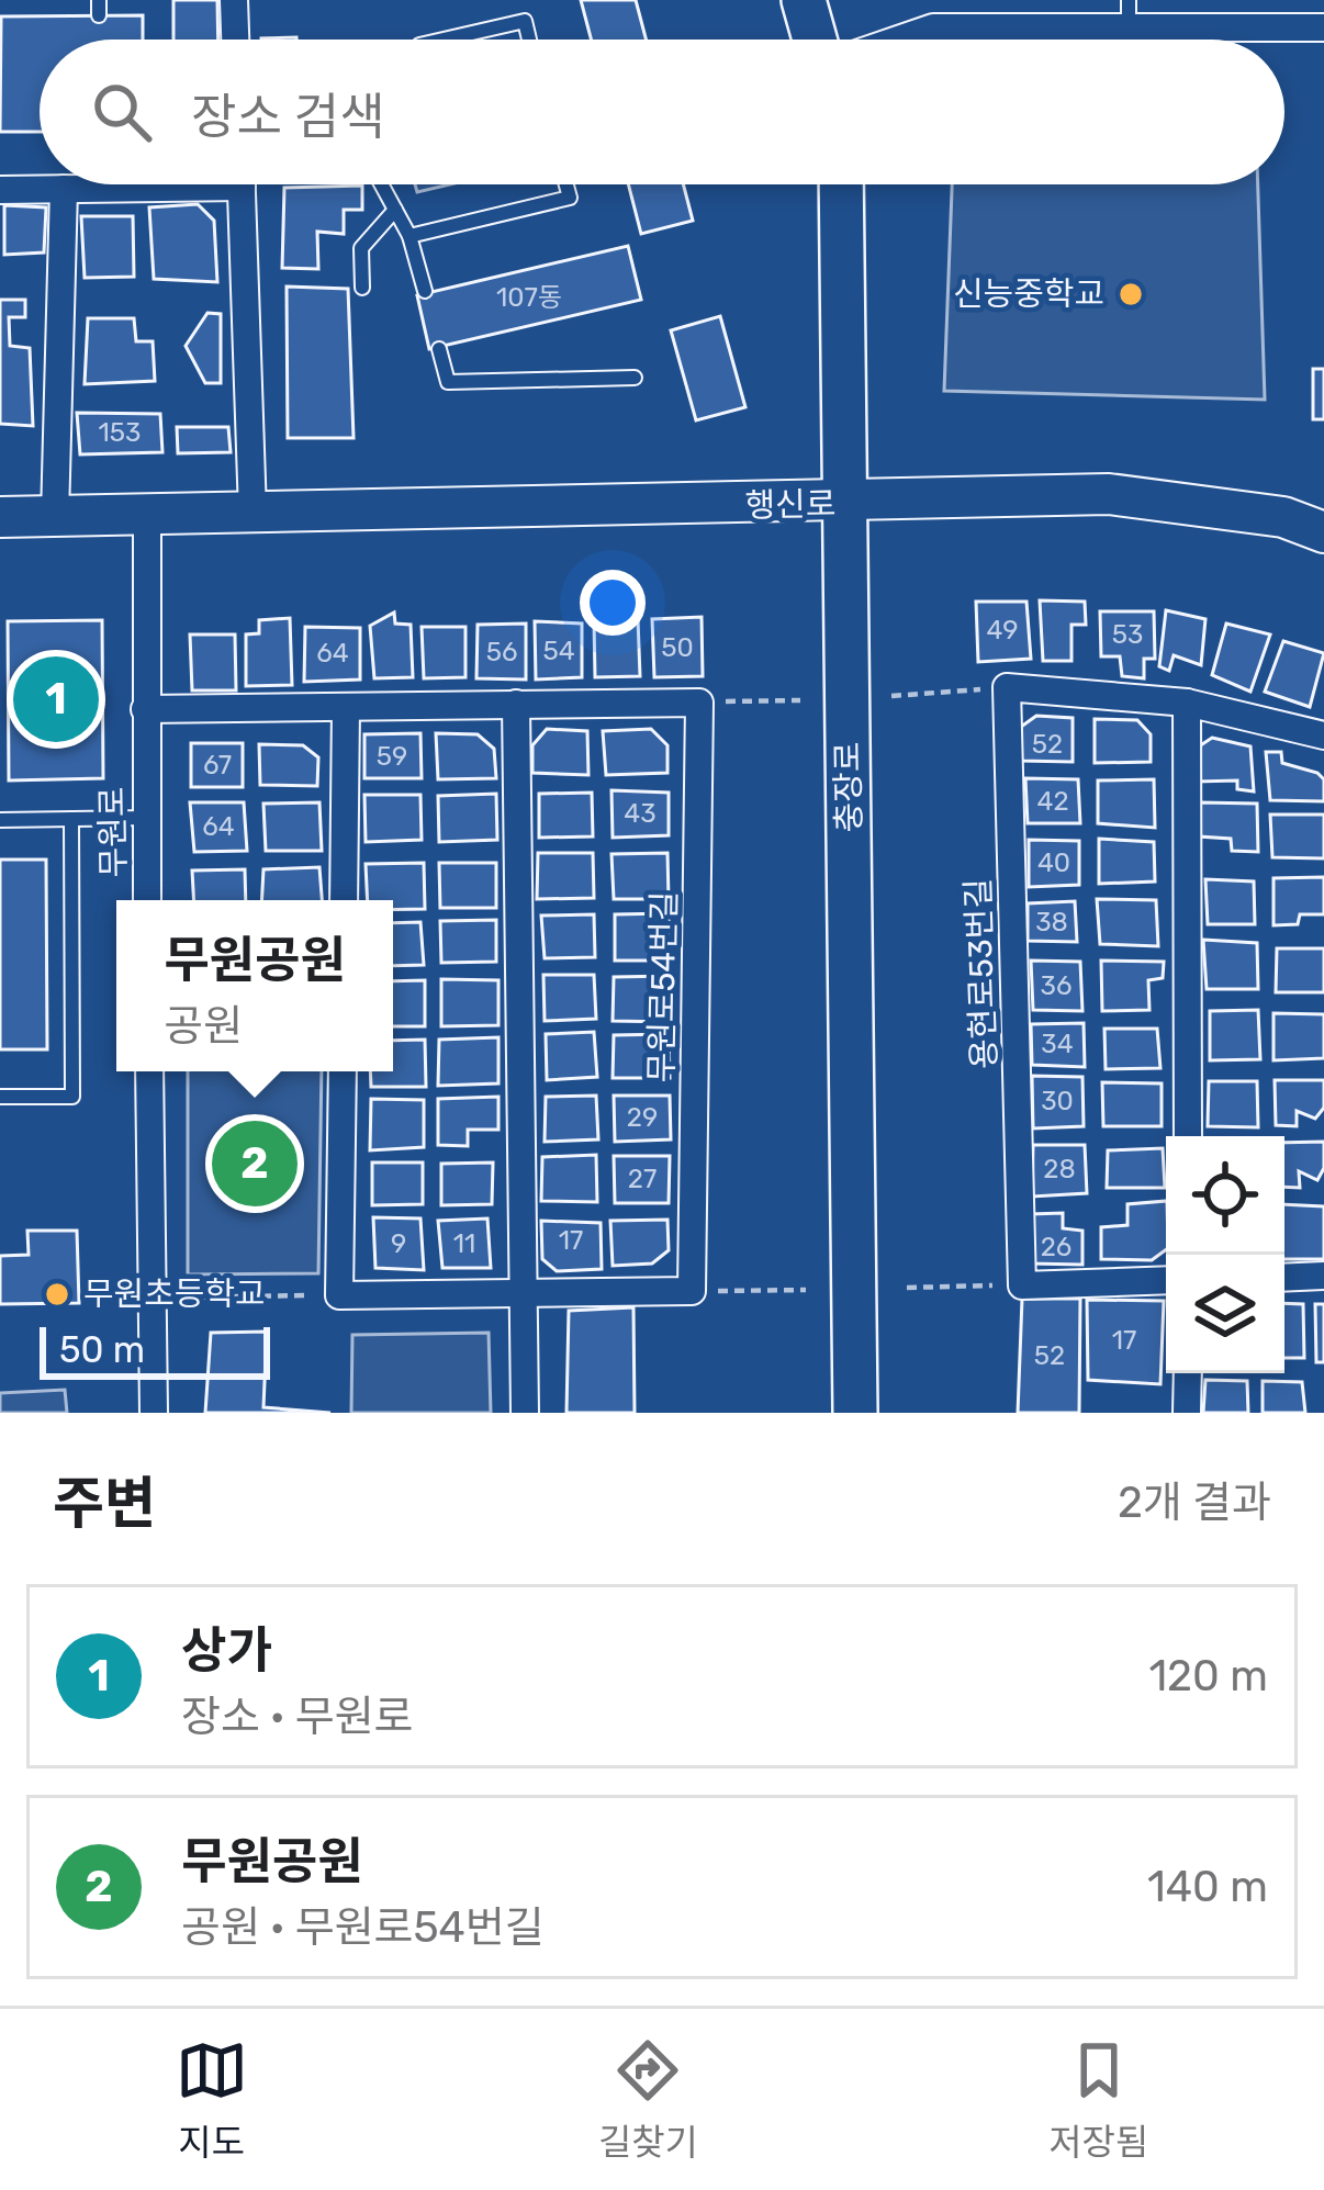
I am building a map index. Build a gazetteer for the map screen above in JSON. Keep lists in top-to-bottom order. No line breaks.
{"streets":{"main road":["행신로","충장로"],"street":["무원로","용현로53번길","무원로54번길"]},"crossings":[["행신로","충장로"],["행신로","무원로"]],"places":["신능중학교","무원초등학교"],"house_numbers":["107동","153","49","53","50","54","56","64","52","59","67","42","43","64","40","38","36","34","30","29","28","27","17","9","11","26","17","52"],"scale_bar":"50 m","page":{"search":"장소 검색","pins":["1","2"],"popup":["무원공원","공원"],"scale":"50 m","heading":["주변","2개 결과"],"list":[{"mark":"1","name":"상가","note":"장소 · 무원로","value":"120 m"},{"mark":"2","name":"무원공원","note":"공원 · 무원로54번길","value":"140 m"}],"nav":["지도","길찾기","저장됨"]}}
